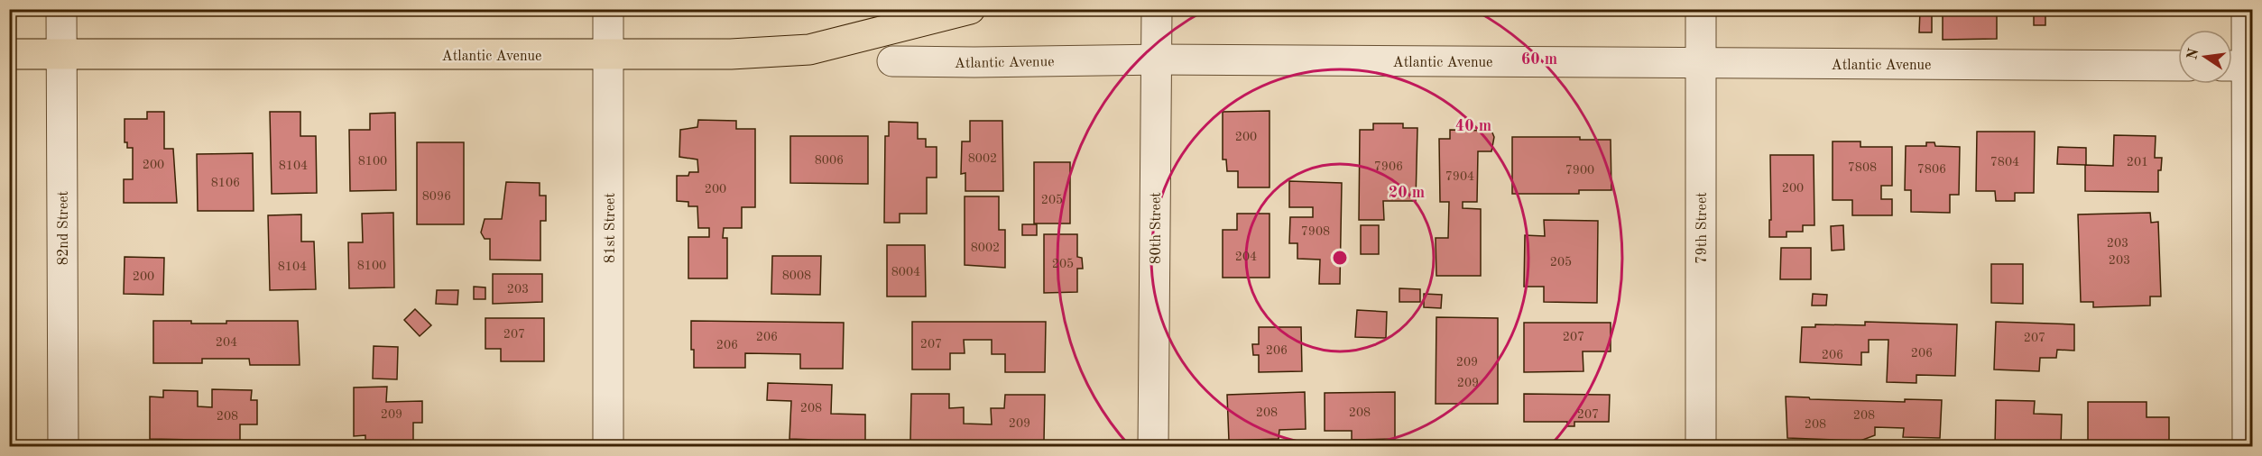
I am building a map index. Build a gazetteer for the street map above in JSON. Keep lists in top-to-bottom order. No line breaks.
{"streets":{"highway":["Atlantic Avenue"],"street":["82nd Street","81st Street","80th Street","79th Street"]},"crossings":[["Atlantic Avenue","82nd Street"],["Atlantic Avenue","81st Street"],["Atlantic Avenue","80th Street"],["Atlantic Avenue","79th Street"]],"house_numbers":["200","8002","8006","8100","7804","201","200","8104","7906","7808","7806","7900","7904","8106","200","200","8096","205","7908","203","8002","204","203","205","205","8100","8104","8004","8008","200","203","207","206","207","207","204","207","206","206","206","206","209","209","208","208","208","209","207","208","208","209","208"],"north":"left","rings":["60 m","40 m","20 m"]}
